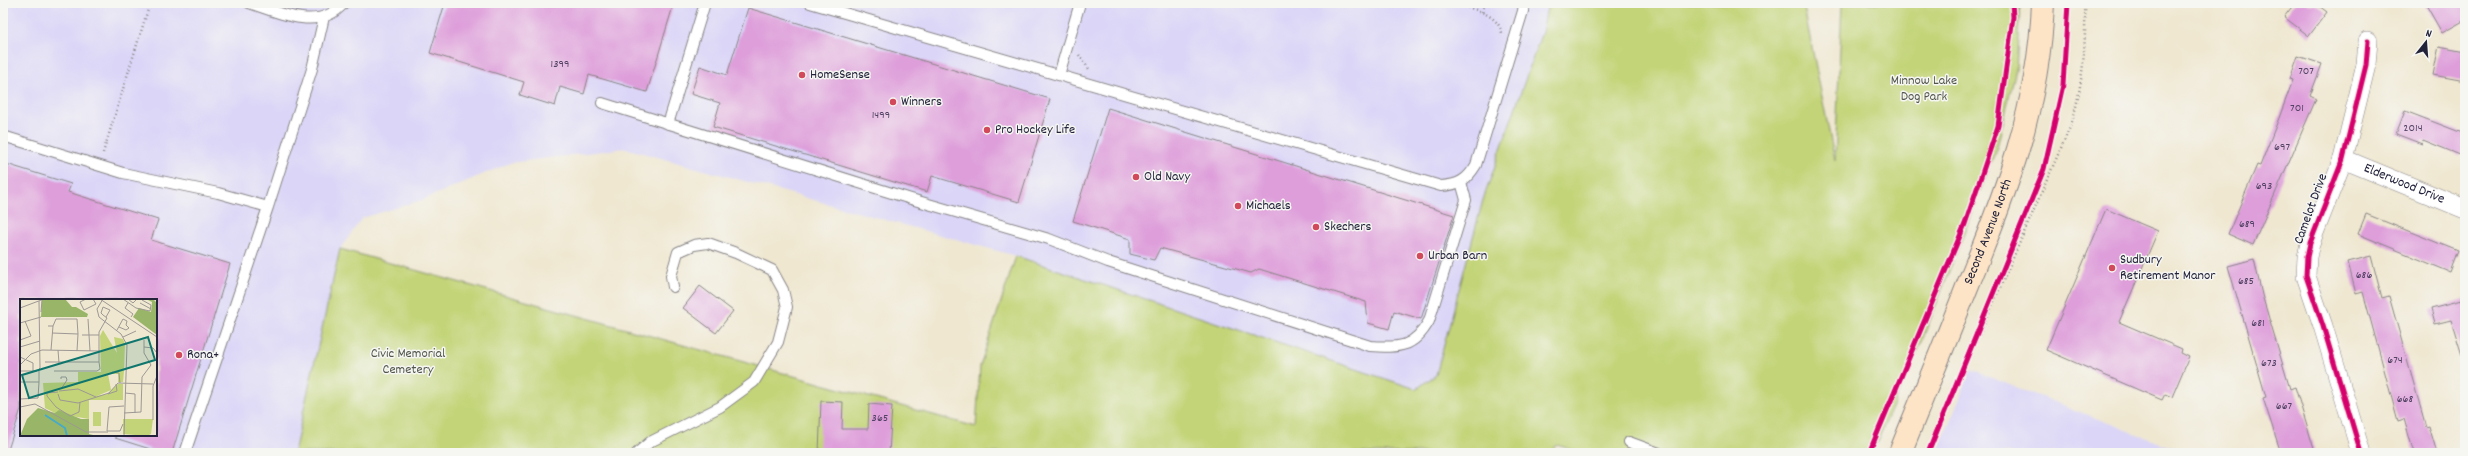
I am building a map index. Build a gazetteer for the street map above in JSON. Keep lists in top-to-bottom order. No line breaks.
{"streets":{"main road":["Second Avenue North"],"street":["Elderwood Drive","Camelot Drive"]},"crossings":[["Elderwood Drive","Camelot Drive"]],"parks":["Minnow Lake Dog Park","Civic Memorial Cemetery"],"places":["HomeSense","Winners","Pro Hockey Life","Old Navy","Michaels","Skechers","Urban Barn","Sudbury Retirement Manor","Rona+"],"house_numbers":["1399","707","701","1499","2014","697","693","689","686","685","681","674","673","668","667","365"],"north":"top"}
